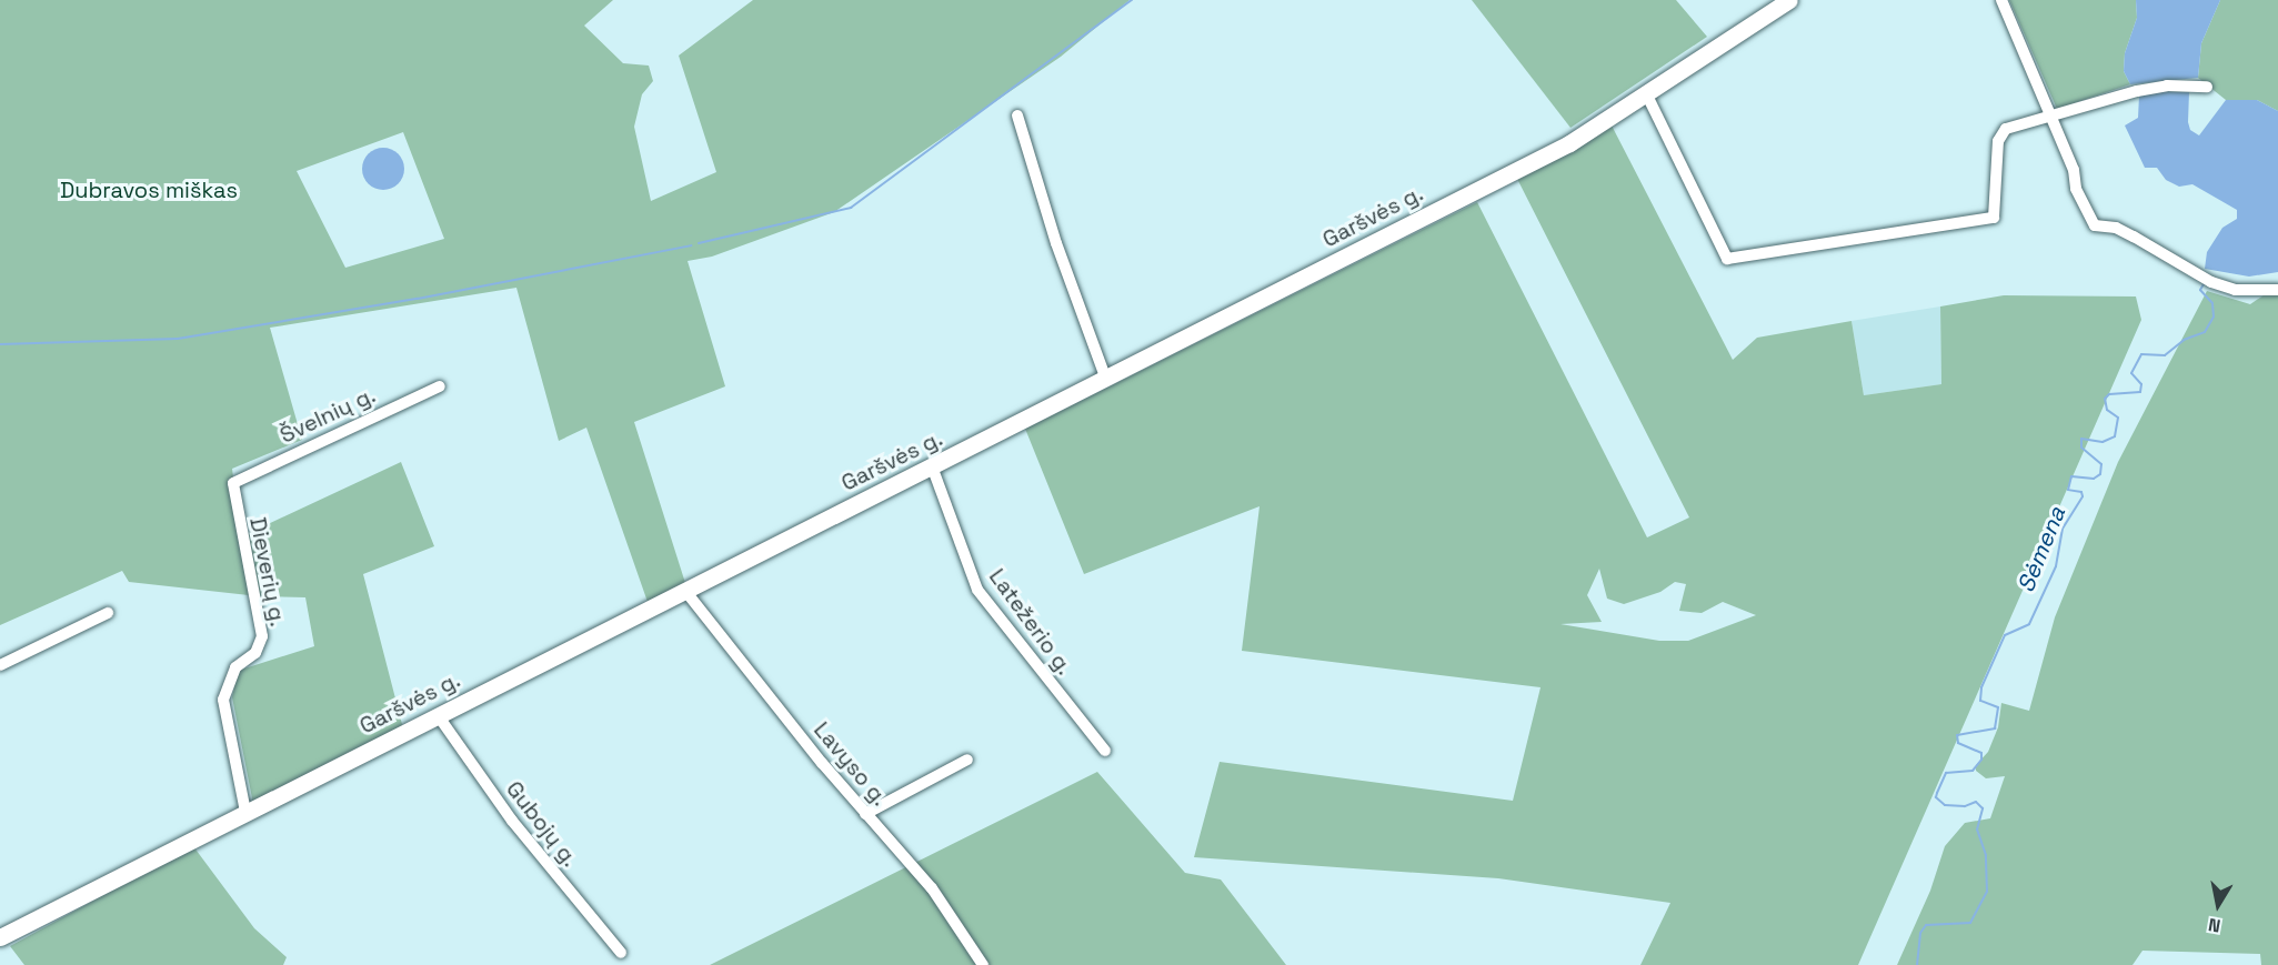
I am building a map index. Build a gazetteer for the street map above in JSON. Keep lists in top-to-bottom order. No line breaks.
{"streets":{"main road":["Garšvės g."],"street":["Švelnių g.","Dieverių g.","Latežerio g.","Lavyso g.","Gubojų g."]},"crossings":[["Garšvės g.","Dieverių g."],["Garšvės g.","Latežerio g."],["Garšvės g.","Lavyso g."],["Garšvės g.","Gubojų g."],["Švelnių g.","Dieverių g."]],"water":["Sėmena"],"parks":["Dubravos miškas"],"north":"bottom"}
